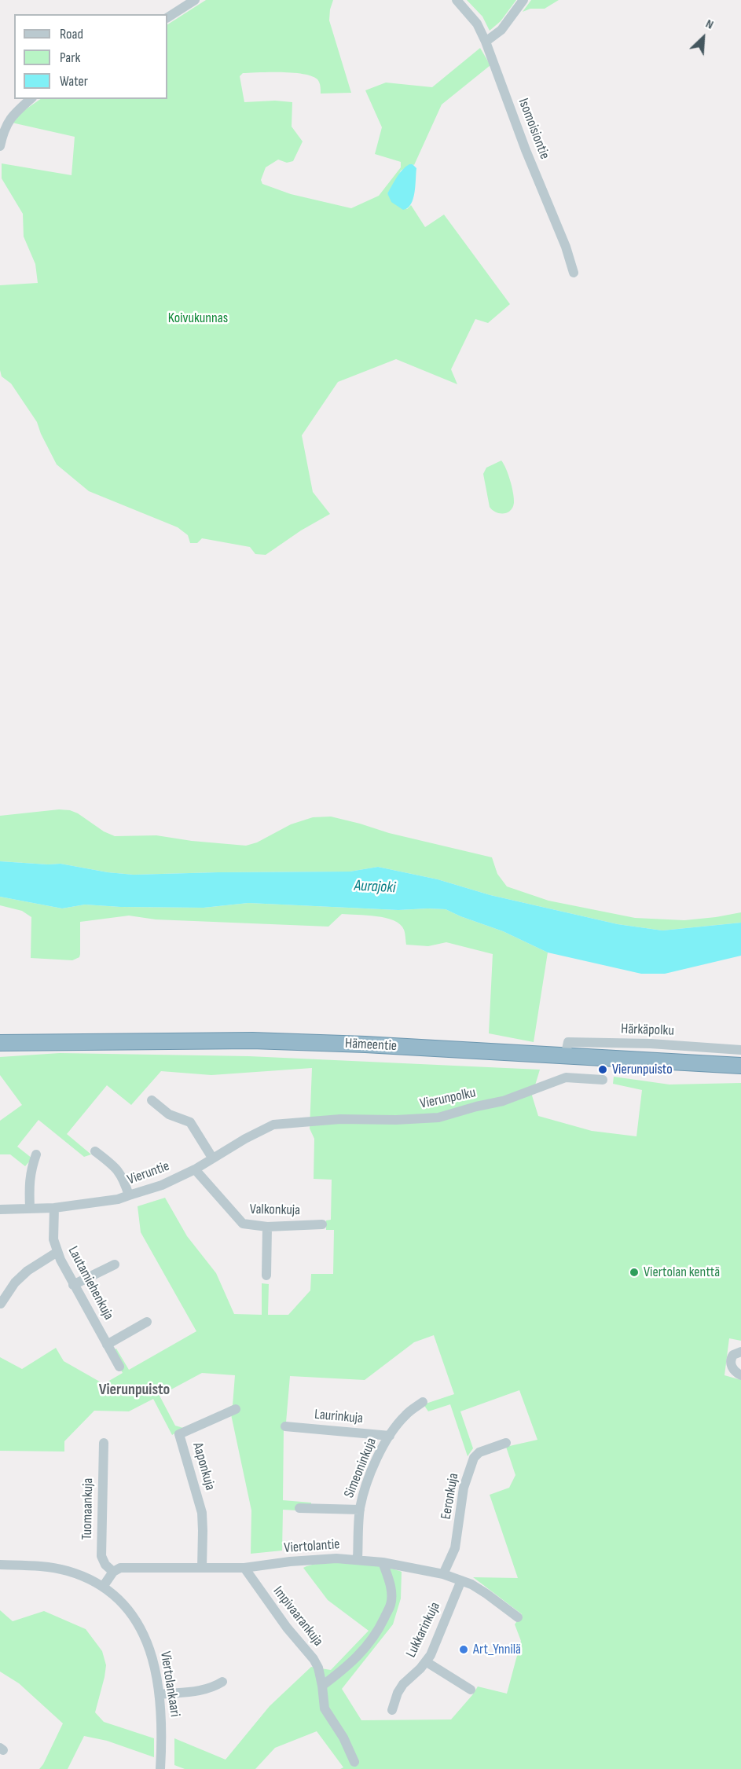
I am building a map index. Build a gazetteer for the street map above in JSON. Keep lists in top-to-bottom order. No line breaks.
{"streets":{"highway":["Hämeentie"],"street":["Isomoisiontie","Härkäpolku","Vierunpolku","Vieruntie","Valkonkuja","Lautamiehenkuja","Laurinkuja","Aaponkuja","Simeoninkuja","Eeronkuja","Tuomaankuja","Viertolantie","Impivaarankuja","Lukkarinkuja","Viertolankaari"]},"crossings":[["Härkäpolku","Hämeentie"],["Vierunpolku","Vieruntie"],["Vieruntie","Valkonkuja"],["Vieruntie","Lautamiehenkuja"],["Laurinkuja","Simeoninkuja"],["Aaponkuja","Viertolantie"],["Simeoninkuja","Viertolantie"],["Eeronkuja","Viertolantie"],["Tuomaankuja","Viertolantie"],["Viertolantie","Impivaarankuja"],["Viertolantie","Lukkarinkuja"]],"districts":["Vierunpuisto"],"water":["Aurajoki"],"parks":["Koivukunnas"],"places":["Vierunpuisto","Viertolan kenttä","Art_Ynnilä"],"legend":["Road","Park","Water"],"north":"top right"}
